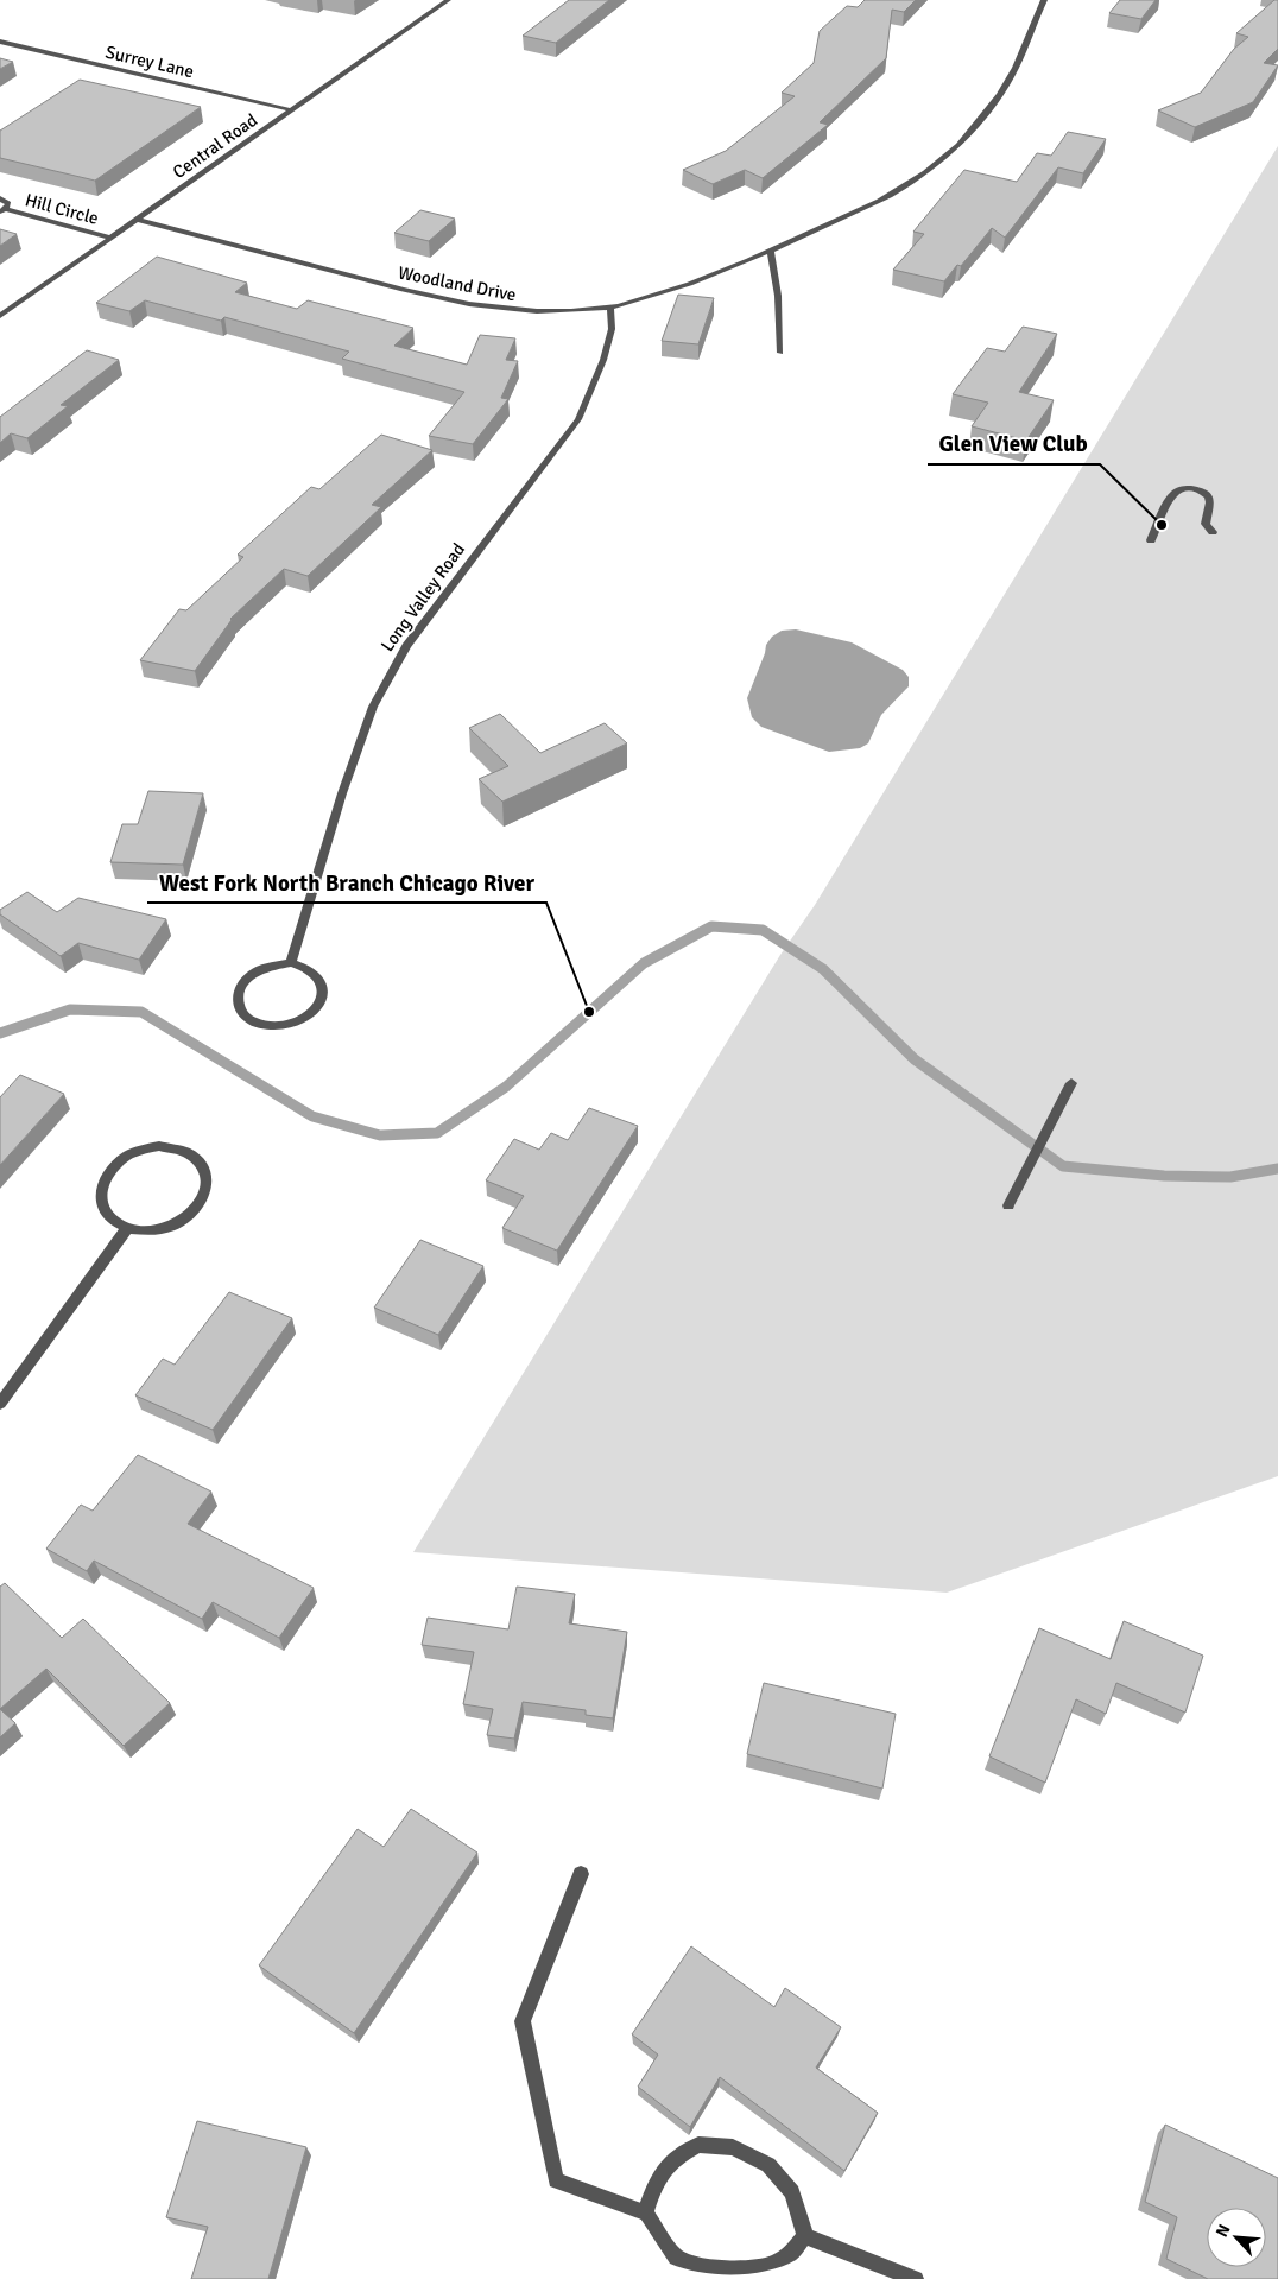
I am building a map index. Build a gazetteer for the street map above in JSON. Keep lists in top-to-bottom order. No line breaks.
{"streets":{"street":["Surrey Lane","Central Road","Hill Circle","Woodland Drive","Long Valley Road"]},"crossings":[["Surrey Lane","Central Road"],["Central Road","Hill Circle"],["Central Road","Woodland Drive"],["Woodland Drive","Long Valley Road"]],"places":["Glen View Club","West Fork North Branch Chicago River"],"north":"top left"}
